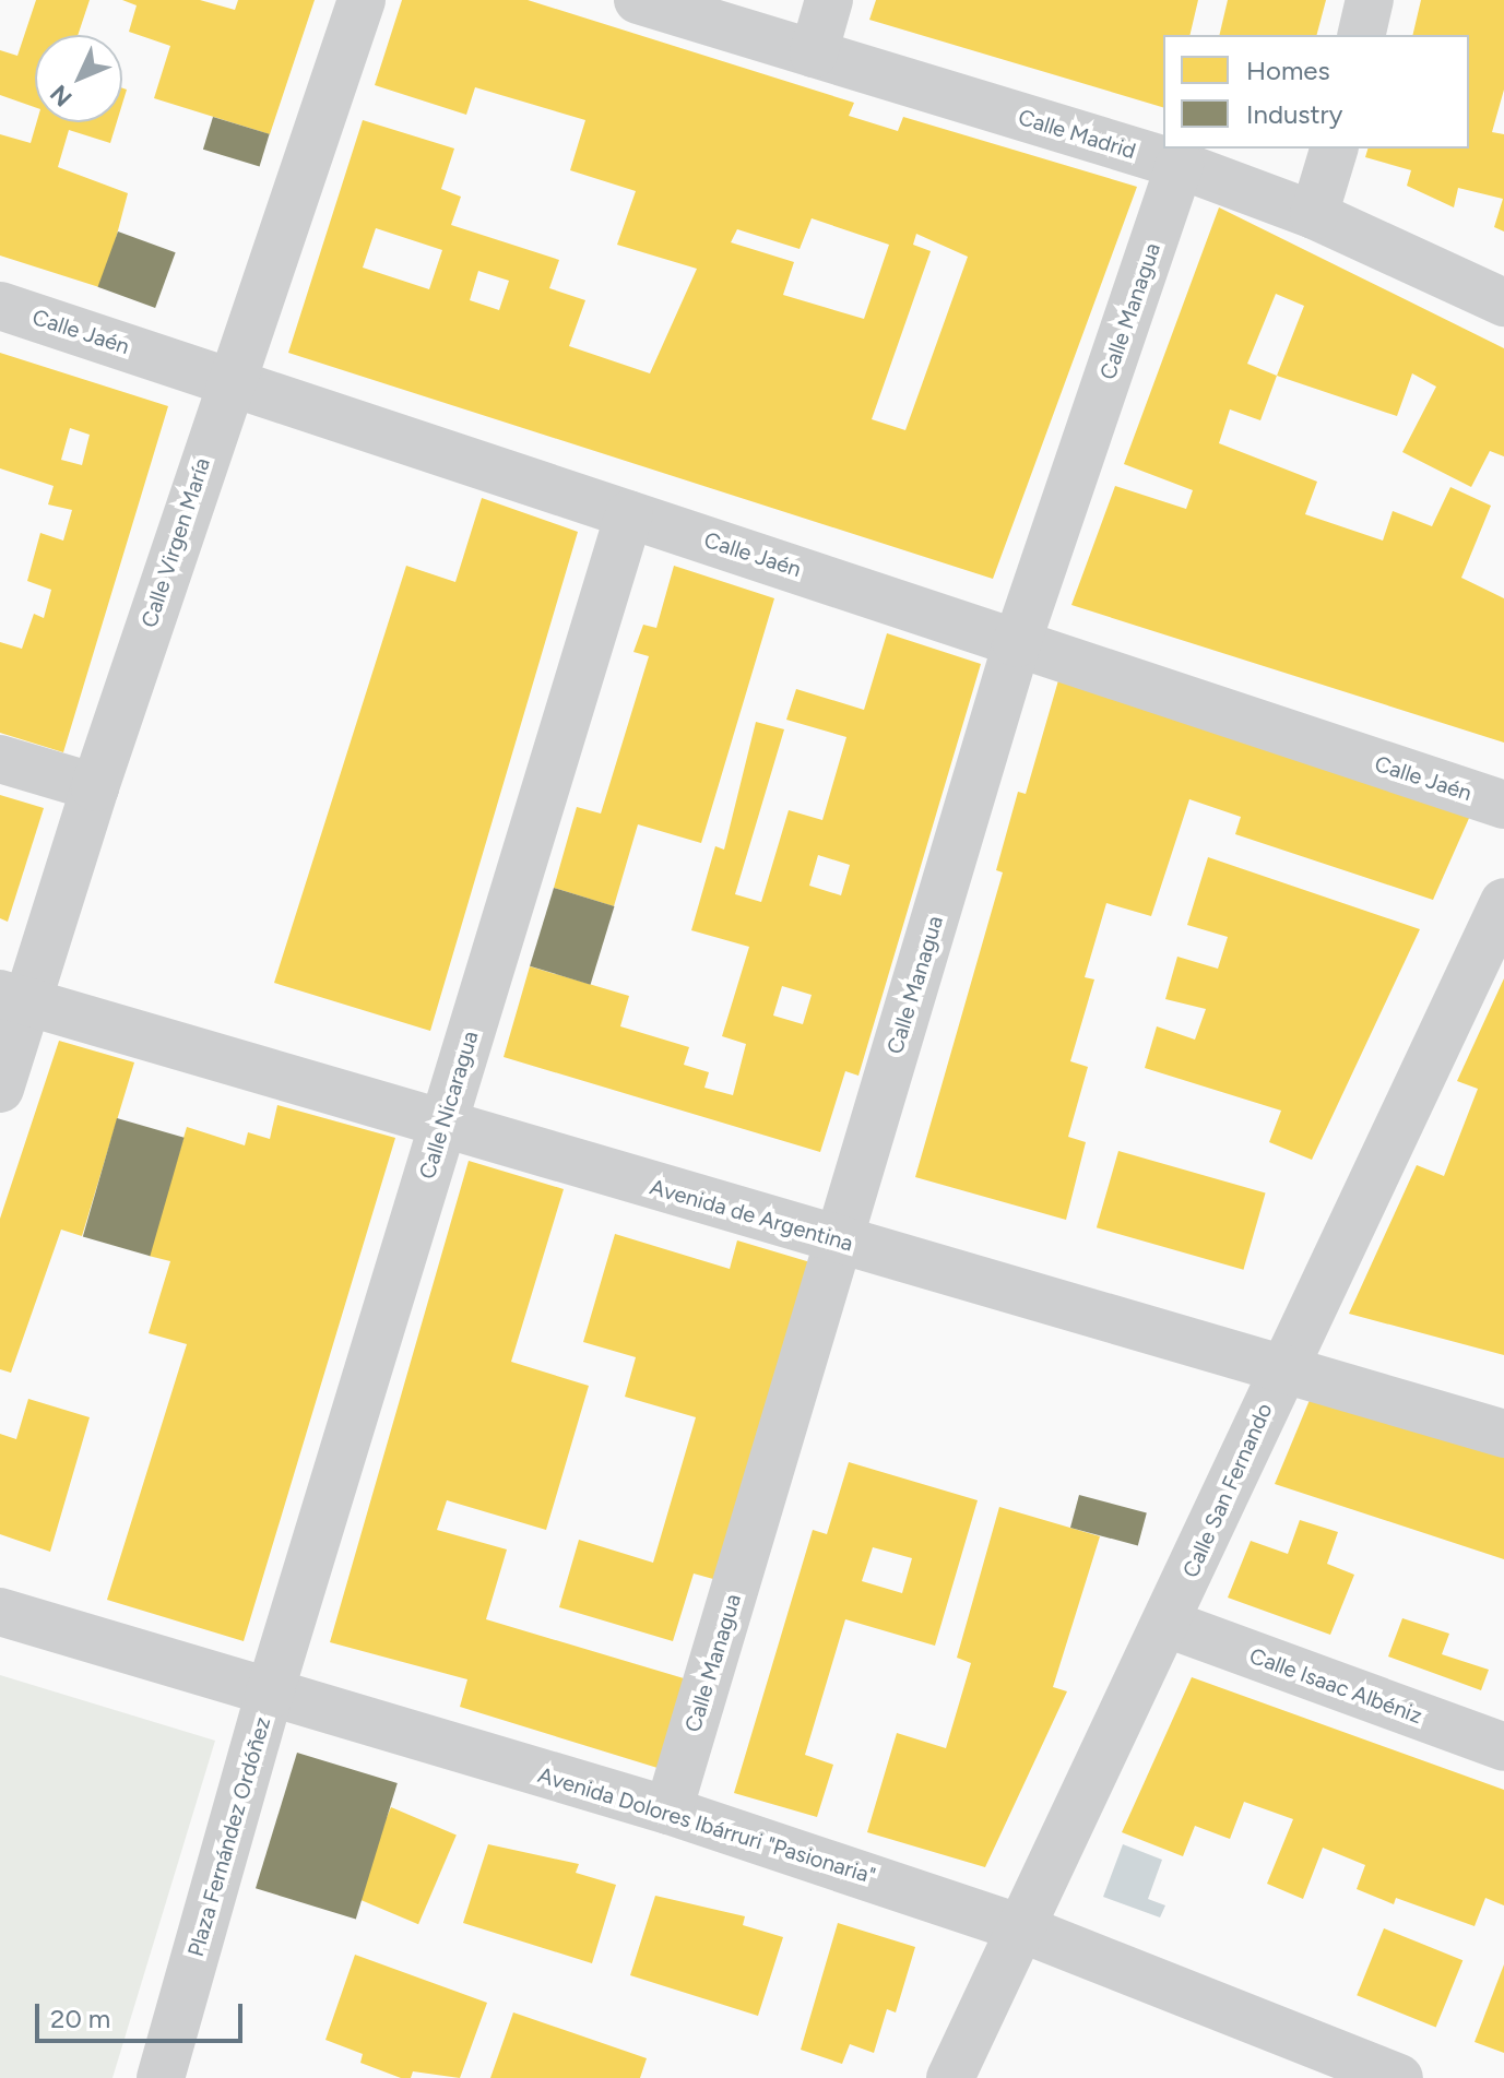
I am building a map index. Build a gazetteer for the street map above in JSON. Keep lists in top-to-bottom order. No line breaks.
{"streets":{"street":["Calle Madrid","Calle Managua","Calle Jaén","Calle Virgen María","Calle Nicaragua","Avenida de Argentina","Calle San Fernando","Calle Isaac Albéniz","Avenida Dolores Ibárruri \"Pasionaria\"","Plaza Fernández Ordóñez"]},"crossings":[["Calle Madrid","Calle Managua"],["Calle Managua","Calle Jaén"],["Calle Managua","Avenida de Argentina"],["Calle Managua","Avenida Dolores Ibárruri \"Pasionaria\""],["Calle Jaén","Calle Virgen María"],["Calle Jaén","Calle Nicaragua"],["Calle Virgen María","Avenida de Argentina"],["Calle Nicaragua","Avenida de Argentina"],["Calle Nicaragua","Avenida Dolores Ibárruri \"Pasionaria\""],["Calle Nicaragua","Plaza Fernández Ordóñez"],["Avenida de Argentina","Calle San Fernando"],["Calle San Fernando","Calle Isaac Albéniz"],["Calle San Fernando","Avenida Dolores Ibárruri \"Pasionaria\""],["Avenida Dolores Ibárruri \"Pasionaria\"","Plaza Fernández Ordóñez"]],"legend":["Homes","Industry"],"scale_bar":"20 m","north":"bottom left"}
